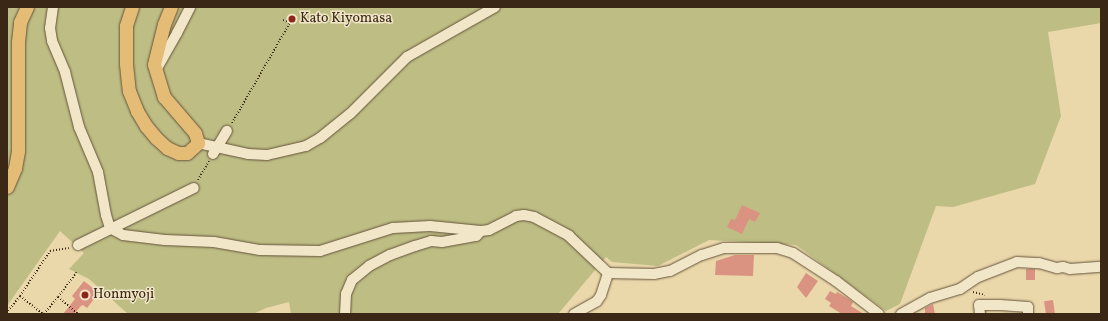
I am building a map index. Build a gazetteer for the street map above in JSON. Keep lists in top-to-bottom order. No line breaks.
{"places":["Kato Kiyomasa","Honmyoji"]}
